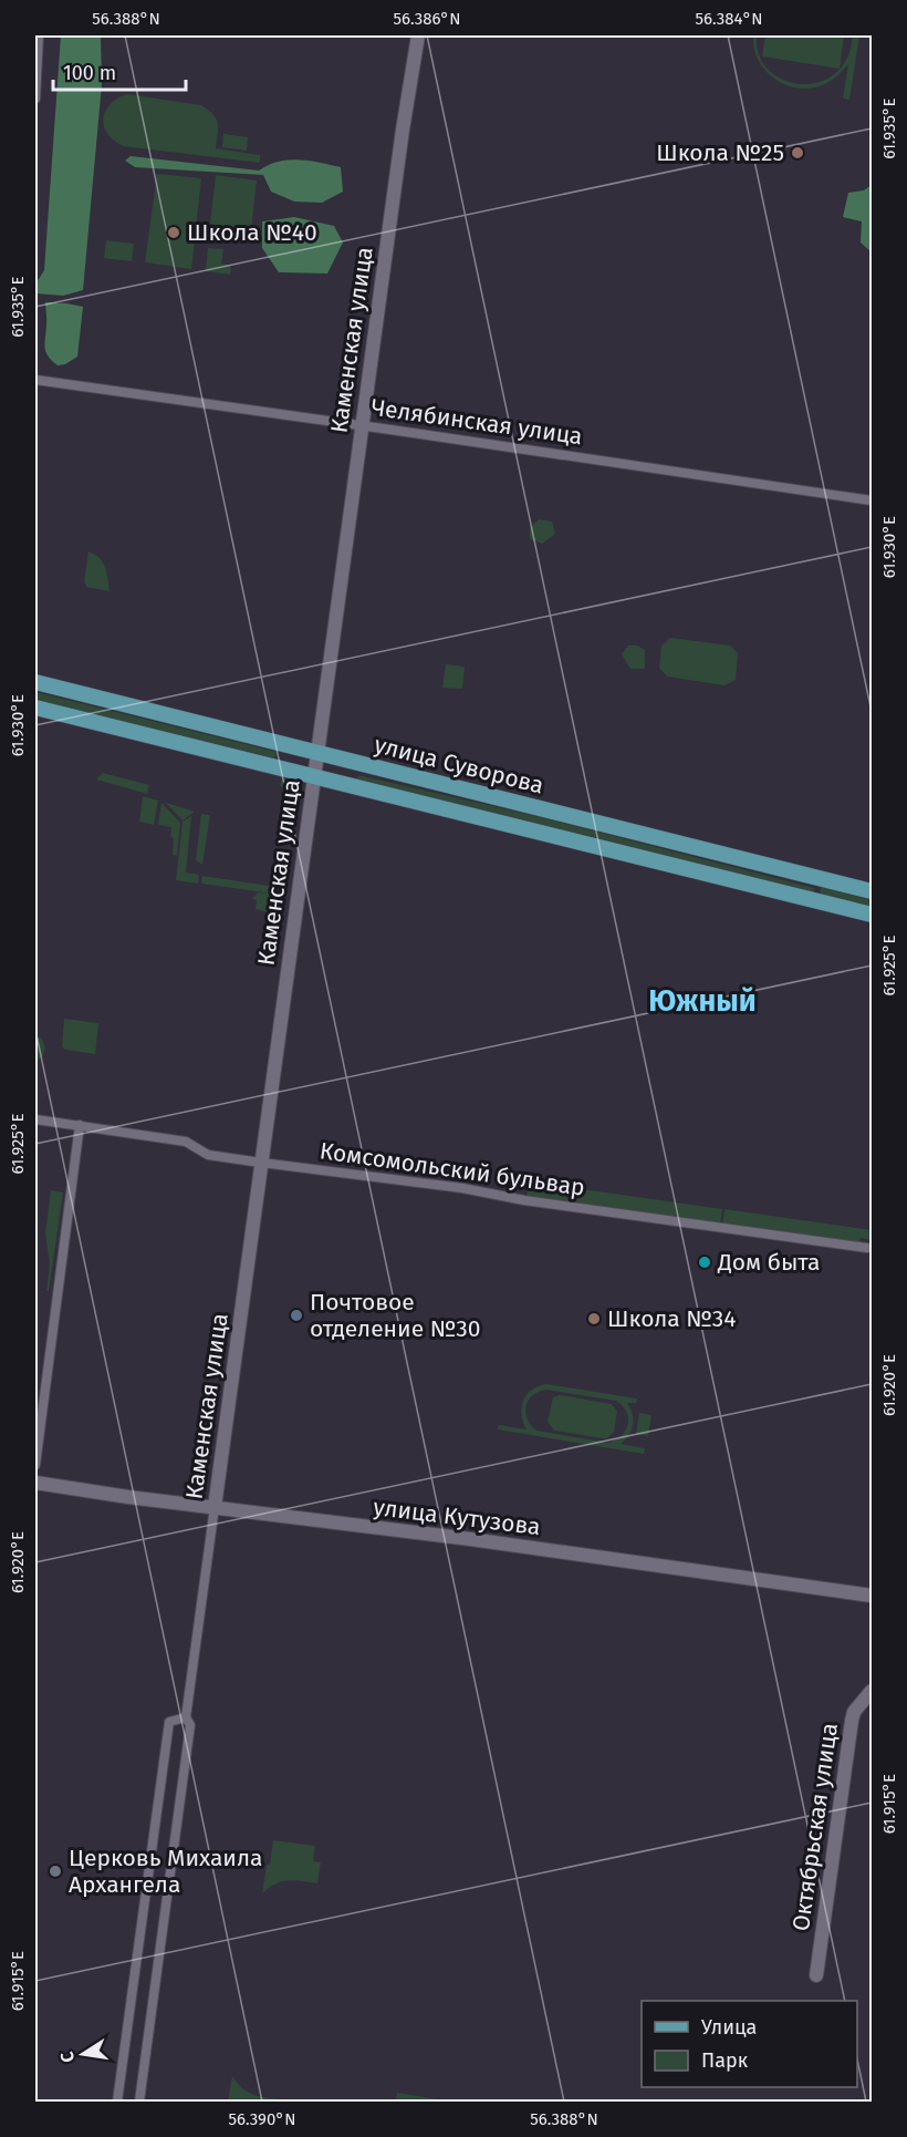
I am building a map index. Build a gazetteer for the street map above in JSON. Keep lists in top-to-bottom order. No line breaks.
{"streets":{"main road":["улица Суворова"],"street":["Каменская улица","Челябинская улица","Комсомольский бульвар","улица Кутузова","Октябрьская улица"]},"crossings":[["Каменская улица","Челябинская улица"],["Каменская улица","улица Суворова"],["Каменская улица","Комсомольский бульвар"],["Каменская улица","улица Кутузова"]],"districts":["Южный"],"places":["Школа №25","Школа №40","Дом быта","Почтовое отделение №30","Школа №34","Церковь Михаила Архангела"],"legend":["Улица","Парк"],"scale_bar":"100 m","north":"left","coordinates":["56.388°N","56.386°N","56.384°N","61.935°E","61.930°E","61.925°E","61.920°E","61.915°E","56.390°N"]}
